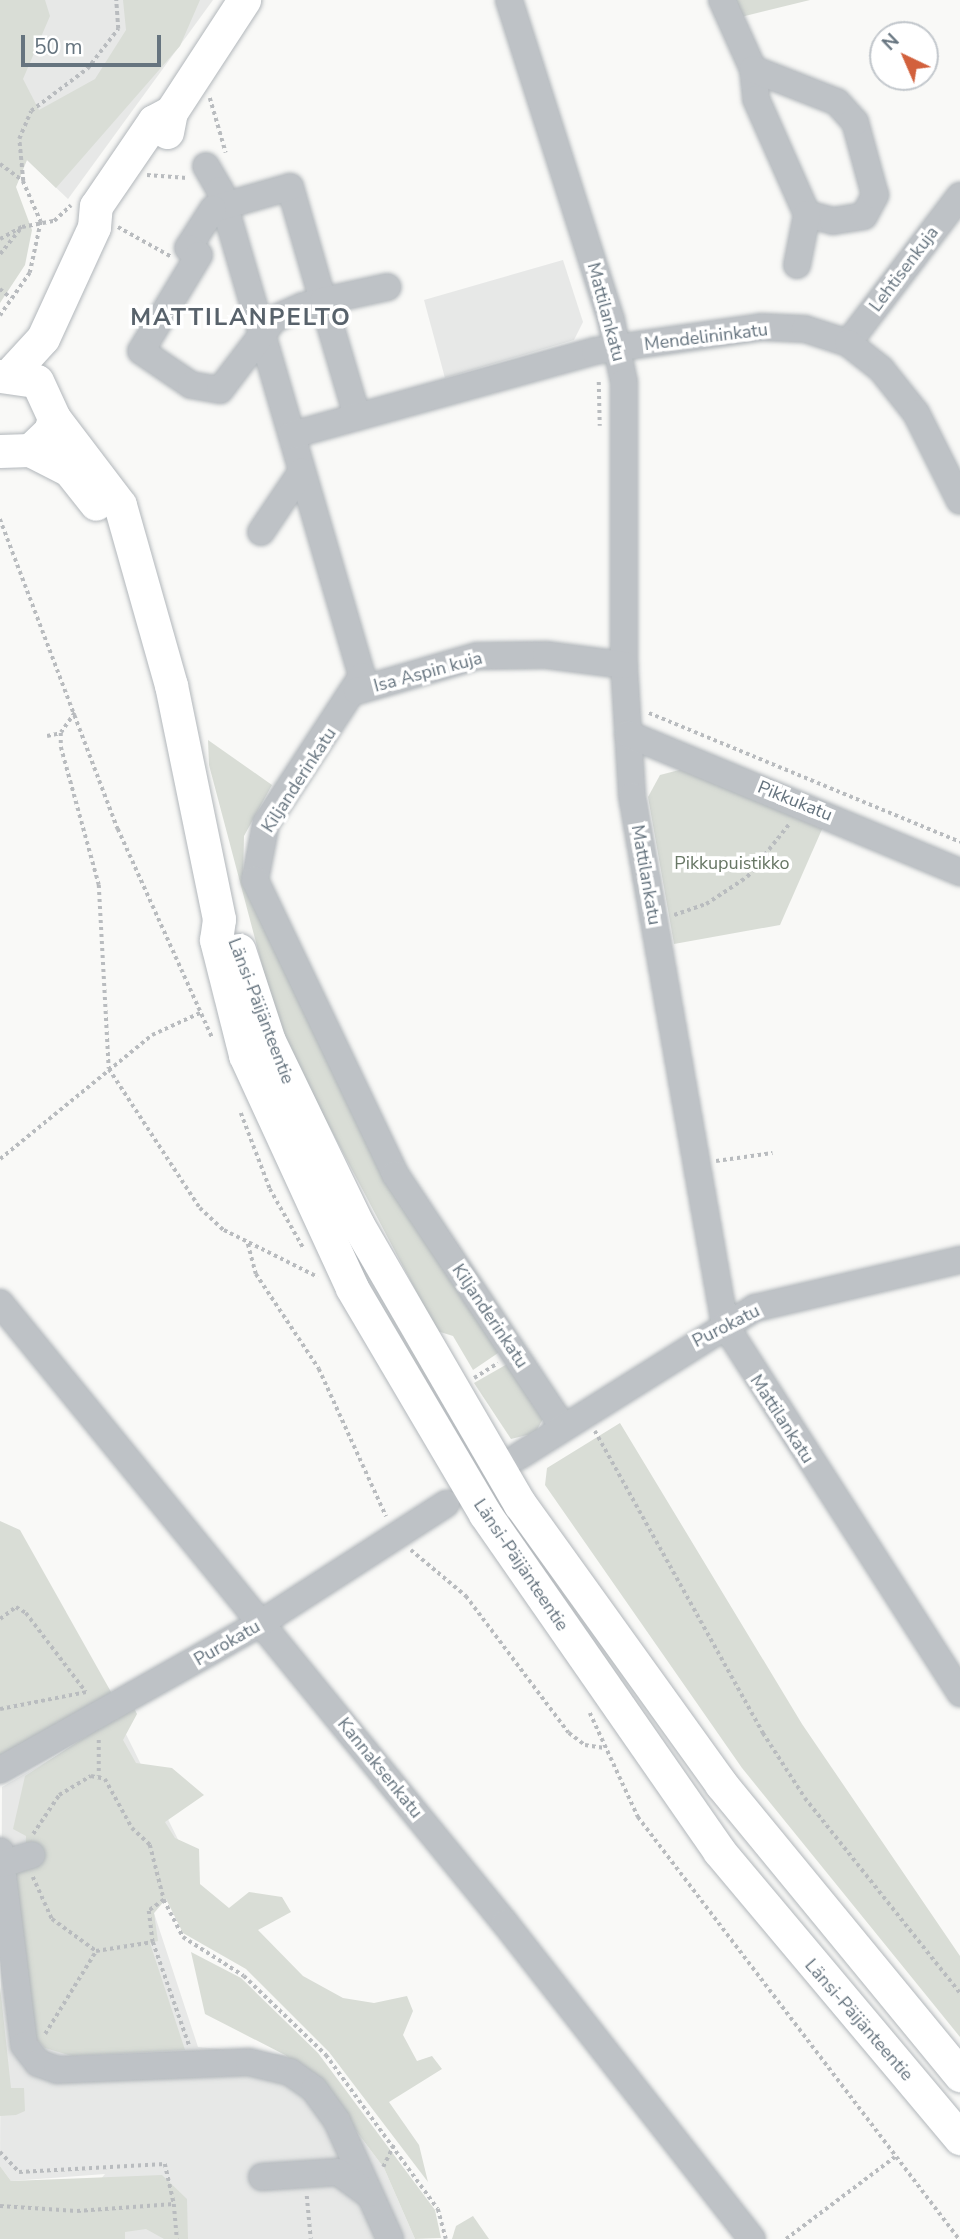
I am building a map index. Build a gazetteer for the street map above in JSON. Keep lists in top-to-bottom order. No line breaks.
{"streets":{"main road":["Länsi-Päijänteentie"],"street":["Lehtisenkuja","Mattilankatu","Mendelininkatu","Isa Aspin kuja","Kiljanderinkatu","Pikkukatu","Purokatu","Kannaksenkatu"]},"crossings":[["Lehtisenkuja","Mendelininkatu"],["Mattilankatu","Mendelininkatu"],["Mattilankatu","Isa Aspin kuja"],["Mattilankatu","Pikkukatu"],["Mattilankatu","Purokatu"],["Isa Aspin kuja","Kiljanderinkatu"],["Kiljanderinkatu","Purokatu"],["Purokatu","Kannaksenkatu"]],"districts":["MATTILANPELTO"],"parks":["Pikkupuistikko"],"scale_bar":"50 m","north":"top left"}
